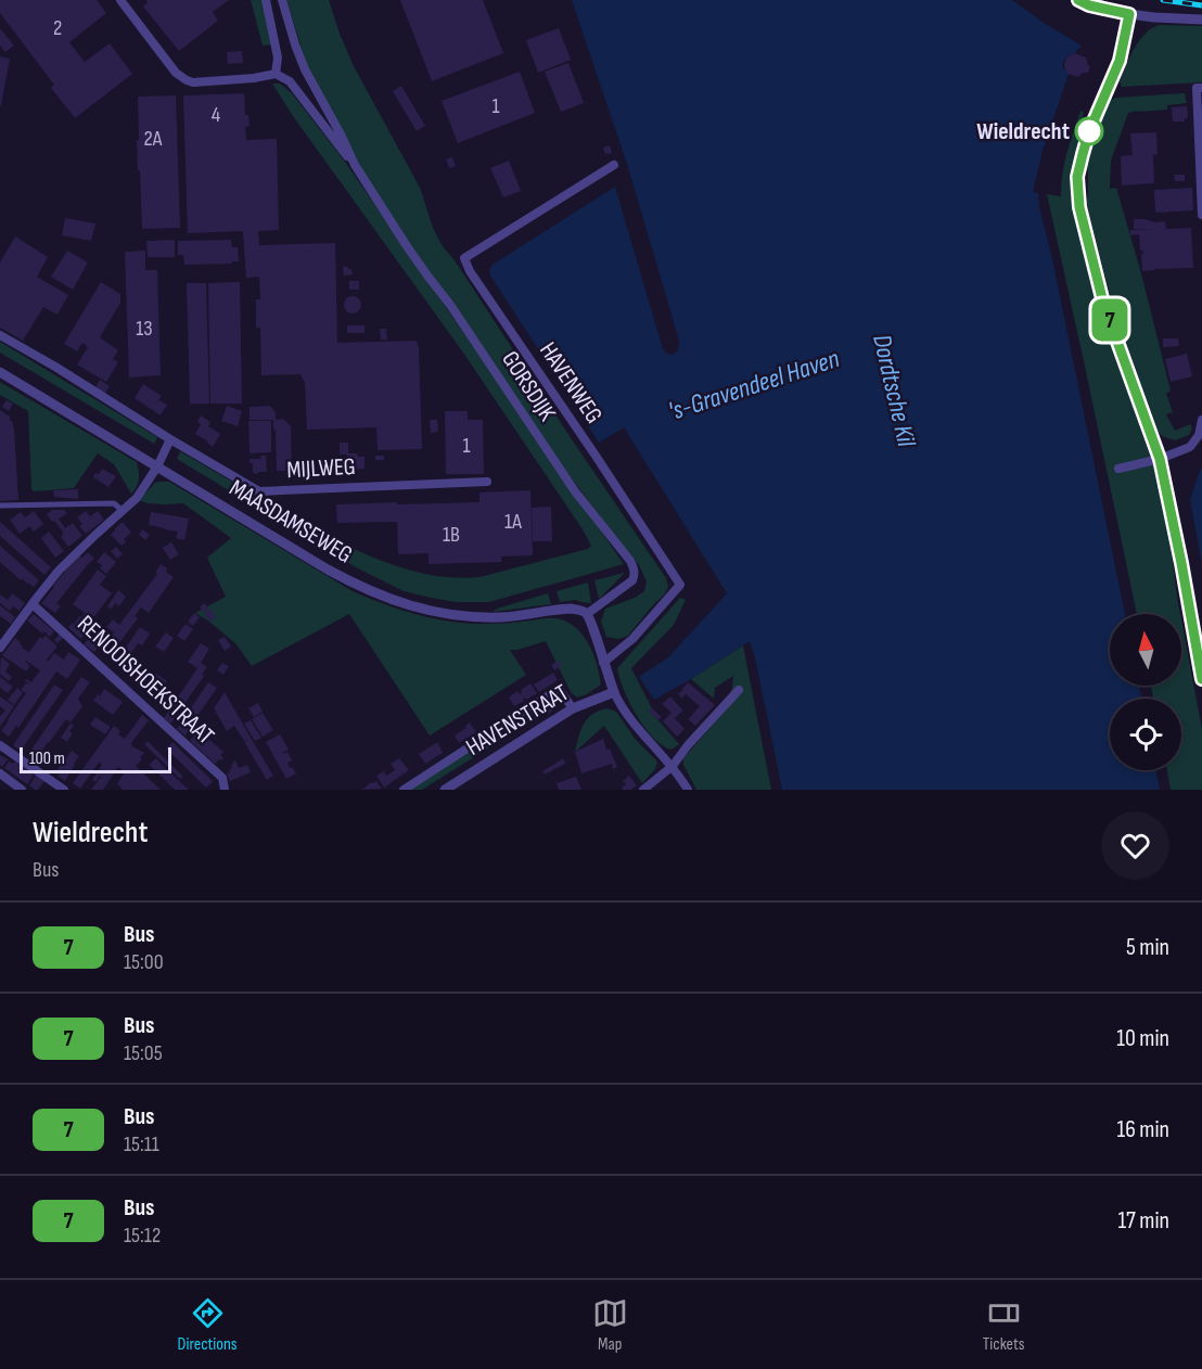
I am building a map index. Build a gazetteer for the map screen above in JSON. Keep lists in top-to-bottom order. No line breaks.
{"streets":{"street":["HAVENWEG","GORSDIJK","MIJLWEG","MAASDAMSEWEG","RENOOISHOEKSTRAAT","HAVENSTRAAT"]},"crossings":[["GORSDIJK","MAASDAMSEWEG"]],"water":["'s-Gravendeel Haven","Dordtsche Kil"],"places":["Wieldrecht"],"lines":["bus line 7"],"house_numbers":["2","1","4","2A","13","1","1A","1B"],"scale_bar":"100 m","north":"top","page":{"on_map":"7","scale":"100 m","heading":["Wieldrecht","Bus"],"list":[{"mark":"7","name":"Bus","note":"15:00","value":"5 min"},{"mark":"7","name":"Bus","note":"15:05","value":"10 min"},{"mark":"7","name":"Bus","note":"15:11","value":"16 min"},{"mark":"7","name":"Bus","note":"15:12","value":"17 min"}],"tabs":["Directions","Map","Tickets"]}}
